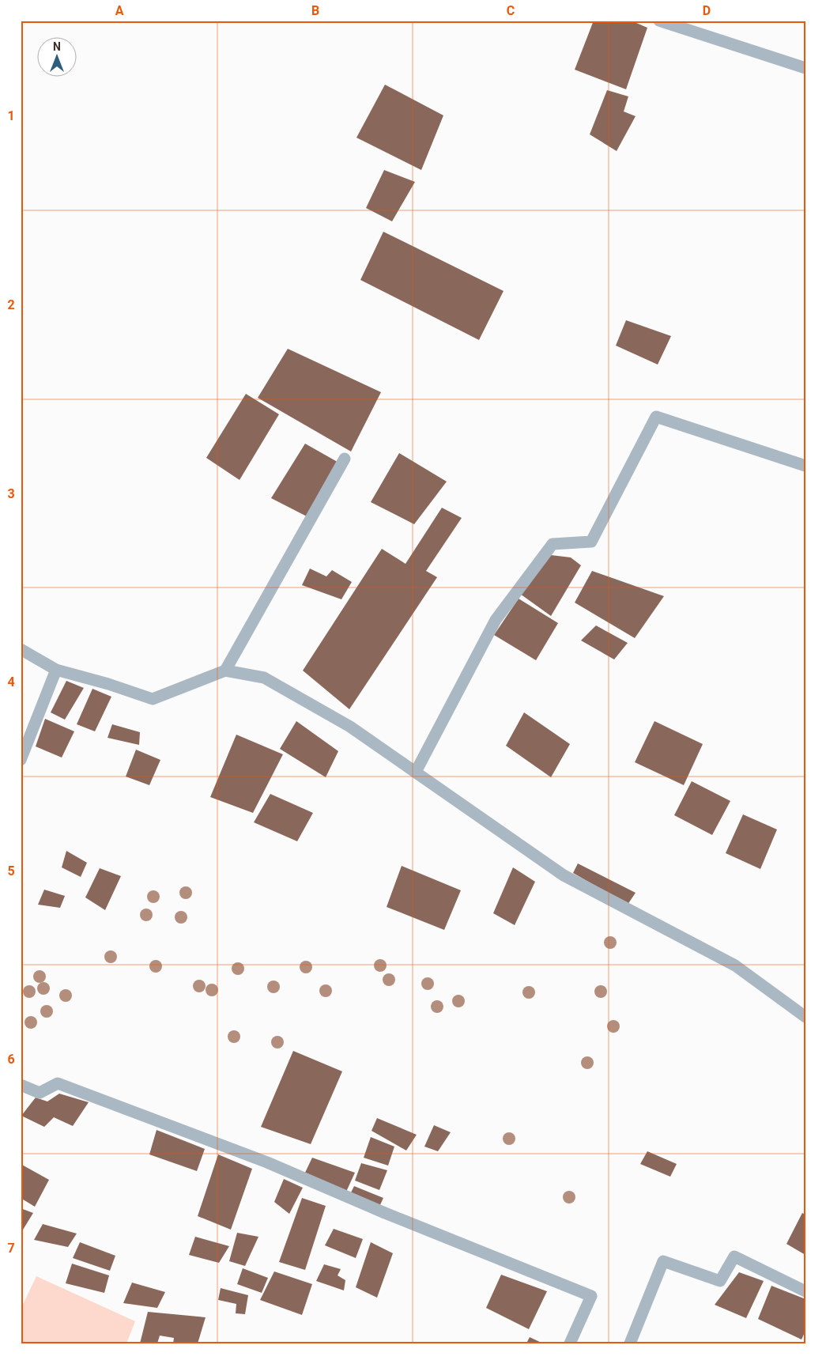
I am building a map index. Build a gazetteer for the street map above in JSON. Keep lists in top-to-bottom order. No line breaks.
{"north":"top","grid":{"columns":["A","B","C","D"],"rows":["1","2","3","4","5","6","7"]}}
